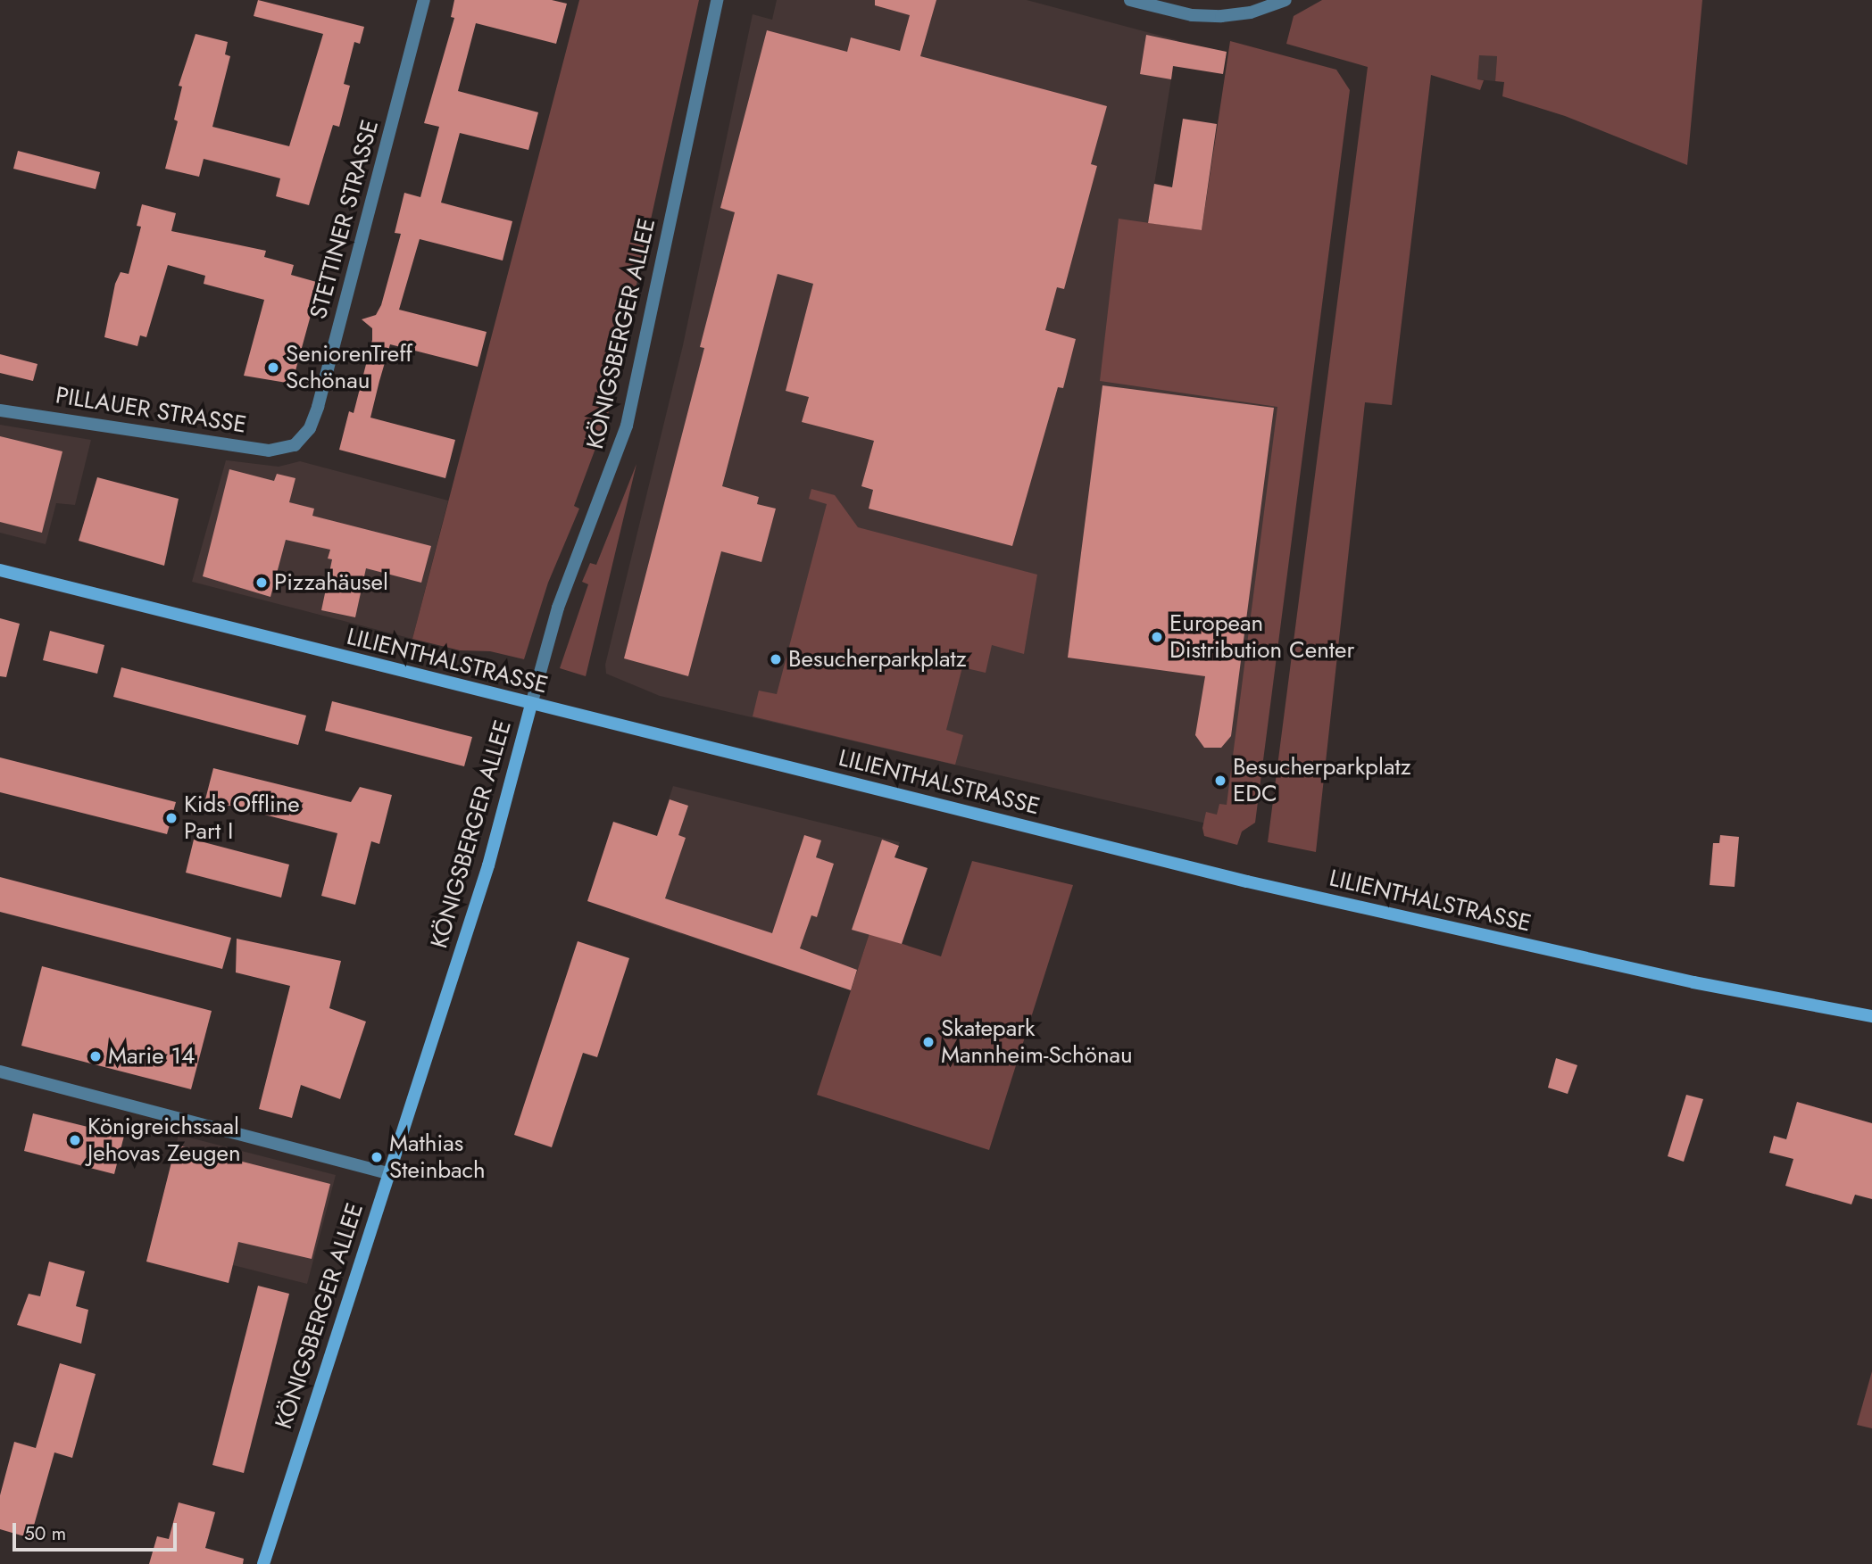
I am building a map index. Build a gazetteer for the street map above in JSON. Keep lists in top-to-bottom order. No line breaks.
{"streets":{"street":["STETTINER STRASSE","KÖNIGSBERGER ALLEE","PILLAUER STRASSE","LILIENTHALSTRASSE"]},"crossings":[["STETTINER STRASSE","PILLAUER STRASSE"],["KÖNIGSBERGER ALLEE","LILIENTHALSTRASSE"]],"places":["SeniorenTreff Schönau","Pizzahäusel","European Distribution Center","Besucherparkplatz","Besucherparkplatz EDC","Kids Offline Part I","Skatepark Mannheim-Schönau","Marie 14","Königreichssaal Jehovas Zeugen","Mathias Steinbach"],"scale_bar":"50 m"}
